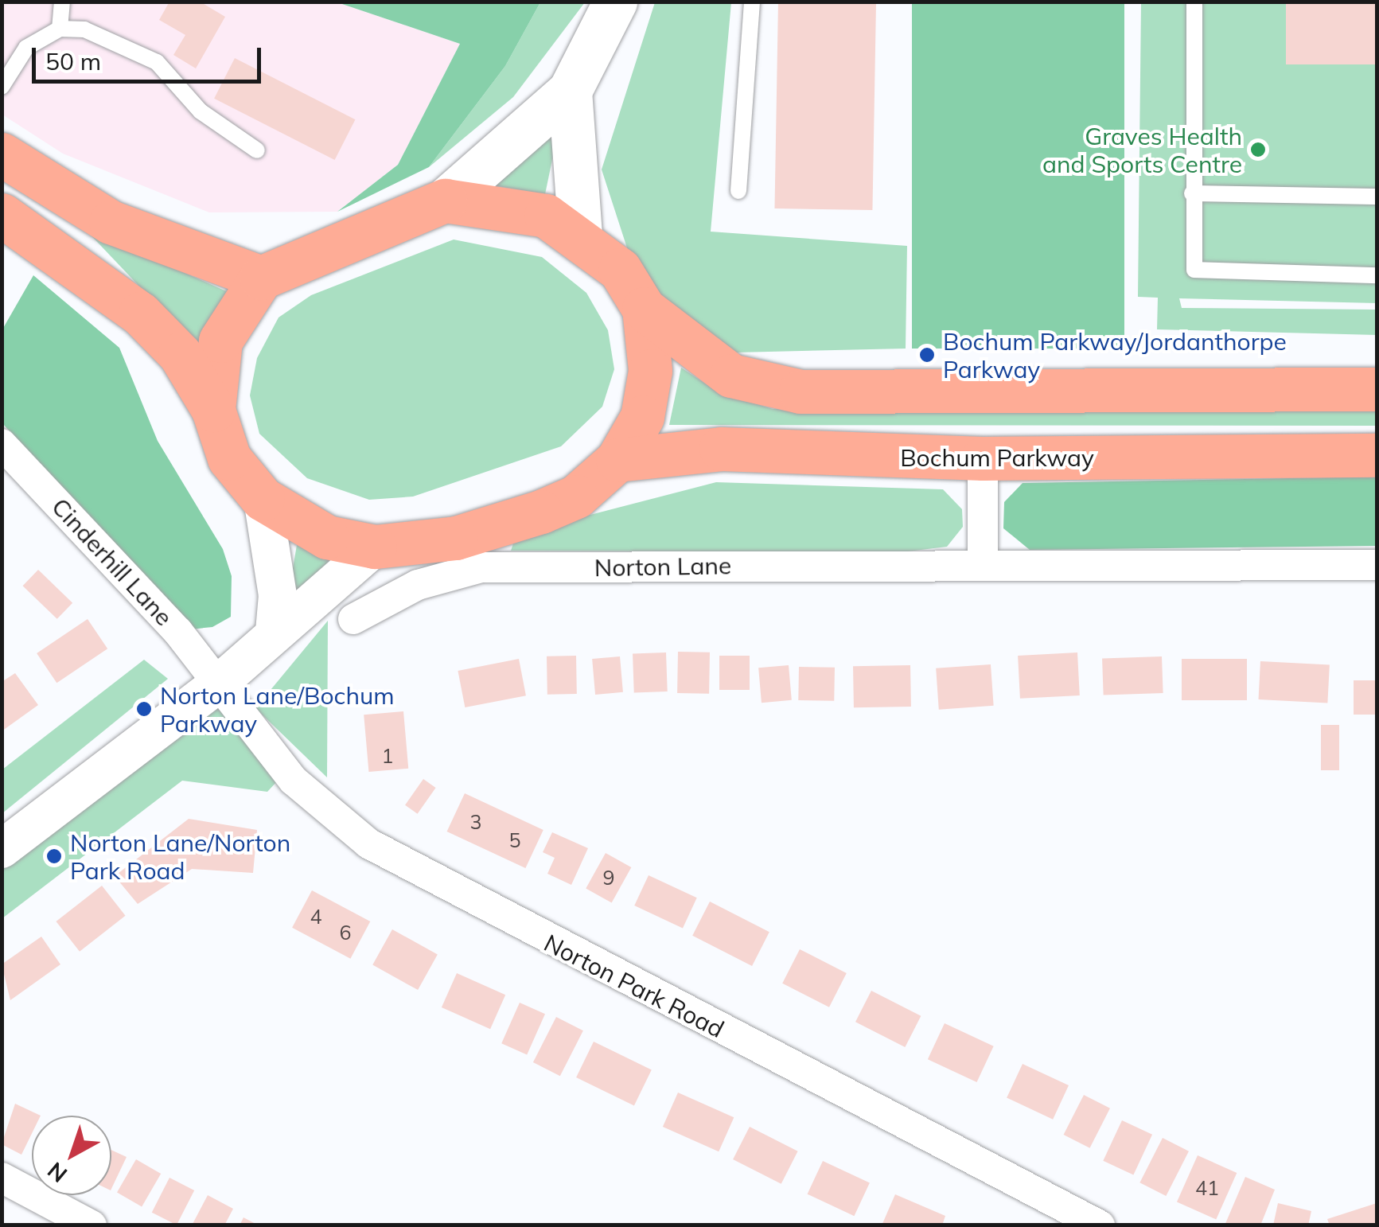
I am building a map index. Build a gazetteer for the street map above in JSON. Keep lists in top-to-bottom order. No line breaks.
{"streets":{"highway":["Bochum Parkway"],"street":["Cinderhill Lane","Norton Lane","Norton Park Road"]},"crossings":[["Cinderhill Lane","Norton Park Road"]],"places":["Graves Health and Sports Centre","Bochum Parkway/Jordanthorpe Parkway","Norton Lane/Bochum Parkway","Norton Lane/Norton Park Road"],"house_numbers":["1","3","5","9","4","6","41"],"scale_bar":"50 m","north":"bottom left"}
